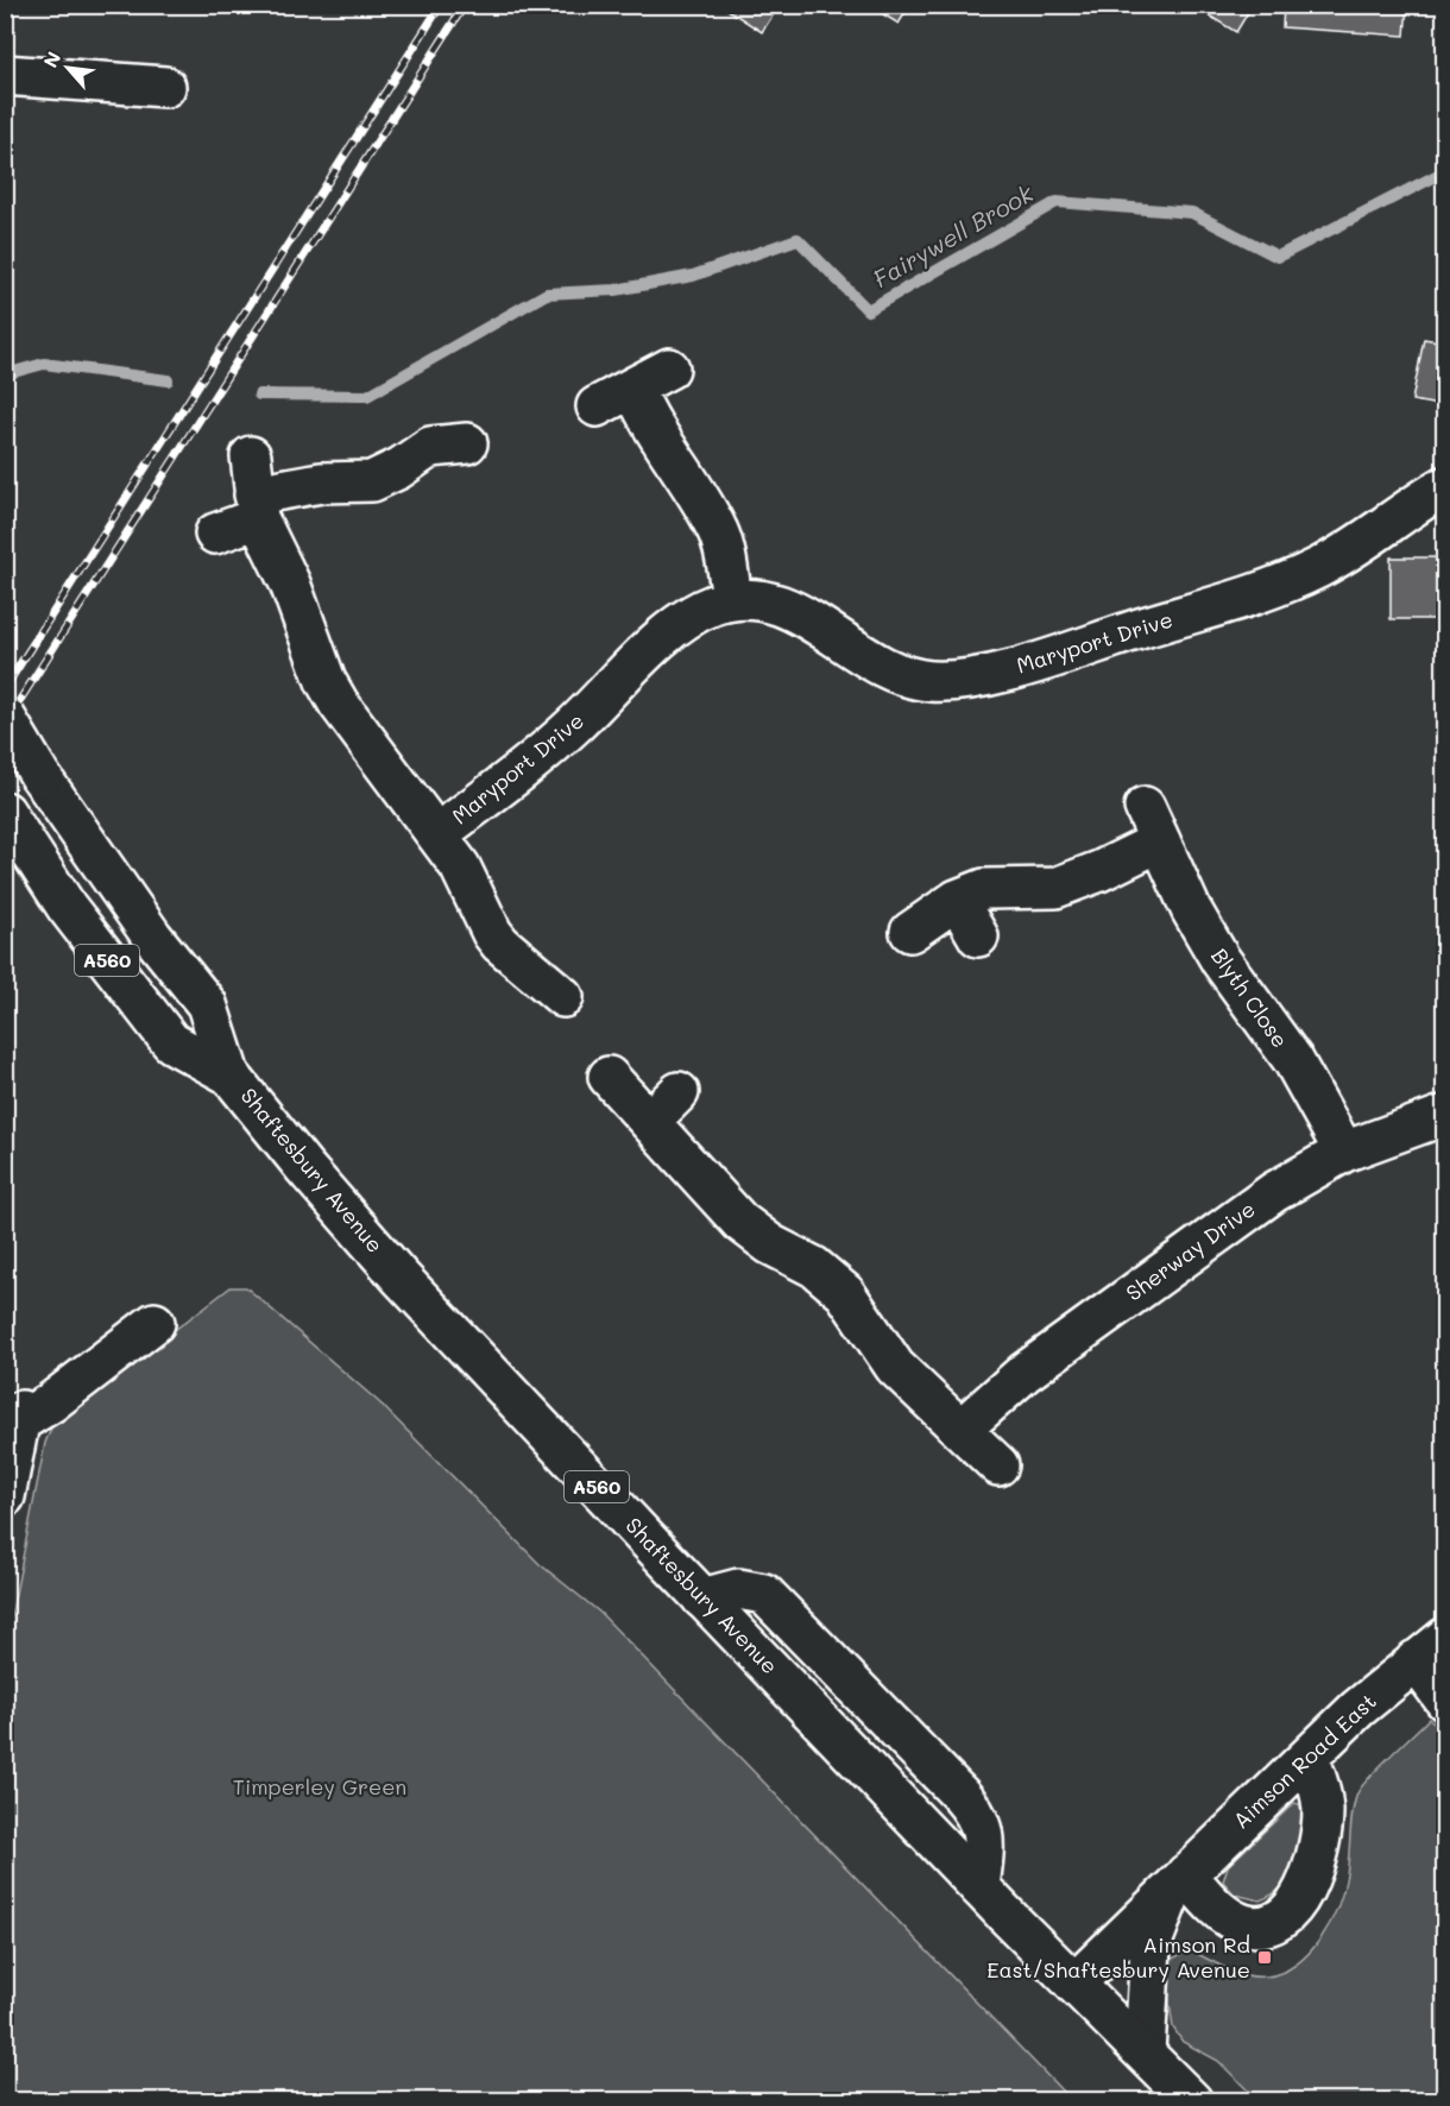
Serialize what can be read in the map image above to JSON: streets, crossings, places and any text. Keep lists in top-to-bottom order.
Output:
{
  "streets": {
    "main road": [
      "Maryport Drive",
      "A560",
      "Blyth Close",
      "Shaftesbury Avenue",
      "Sherway Drive",
      "Aimson Road East"
    ]
  },
  "crossings": [
    ["Blyth Close", "Sherway Drive"],
    ["Shaftesbury Avenue", "Aimson Road East"]
  ],
  "water": ["Fairywell Brook"],
  "parks": ["Timperley Green"],
  "places": {
    "transit": ["Aimson Rd East/Shaftesbury Avenue"]
  },
  "north": "top left"
}
